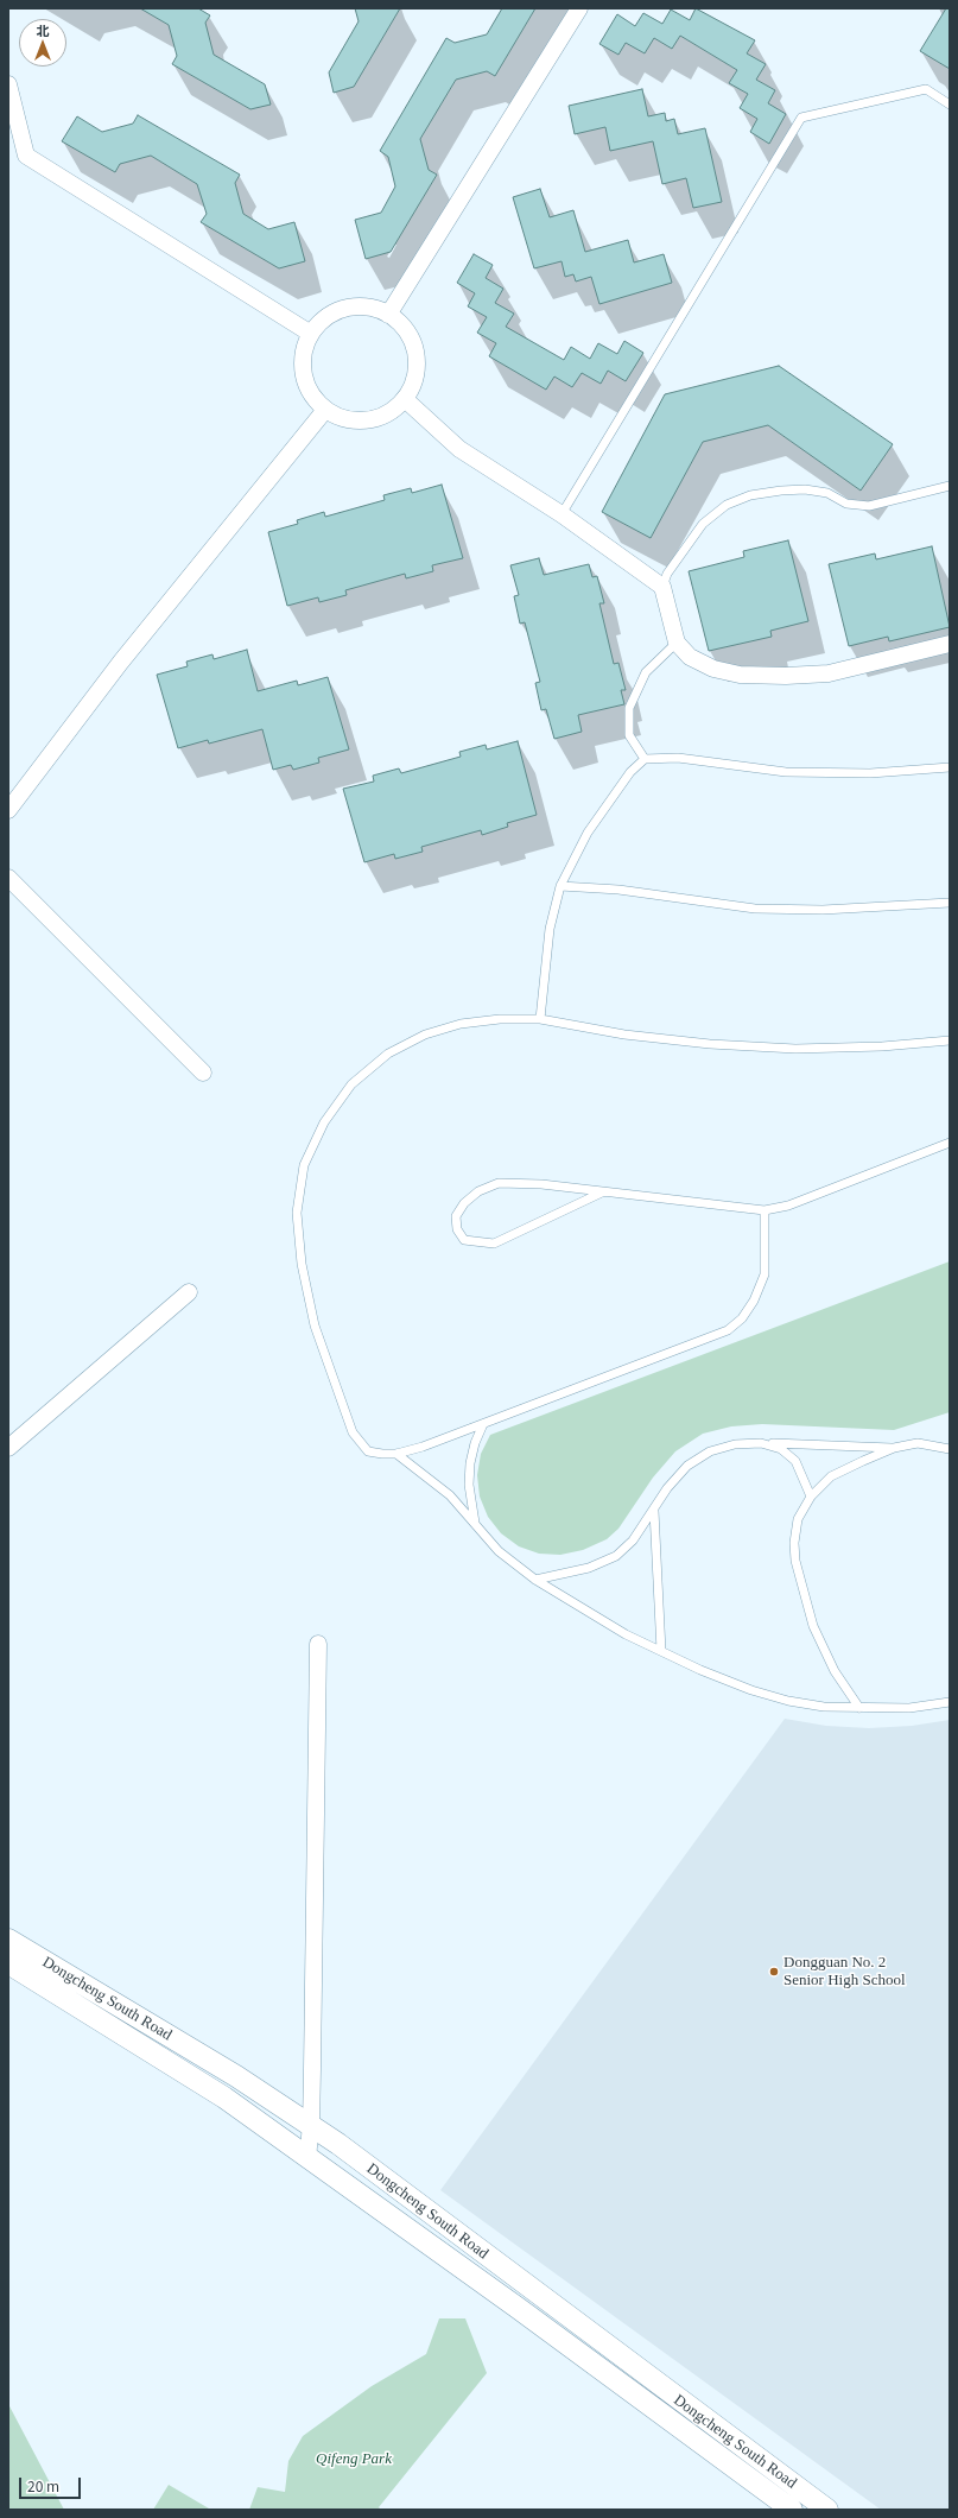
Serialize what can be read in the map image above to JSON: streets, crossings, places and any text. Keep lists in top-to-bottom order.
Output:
{
  "streets": {
    "street": ["Dongcheng South Road"]
  },
  "parks": ["Qifeng Park"],
  "places": ["Dongguan No. 2 Senior High School"],
  "scale_bar": "20 m",
  "north": "top"
}
